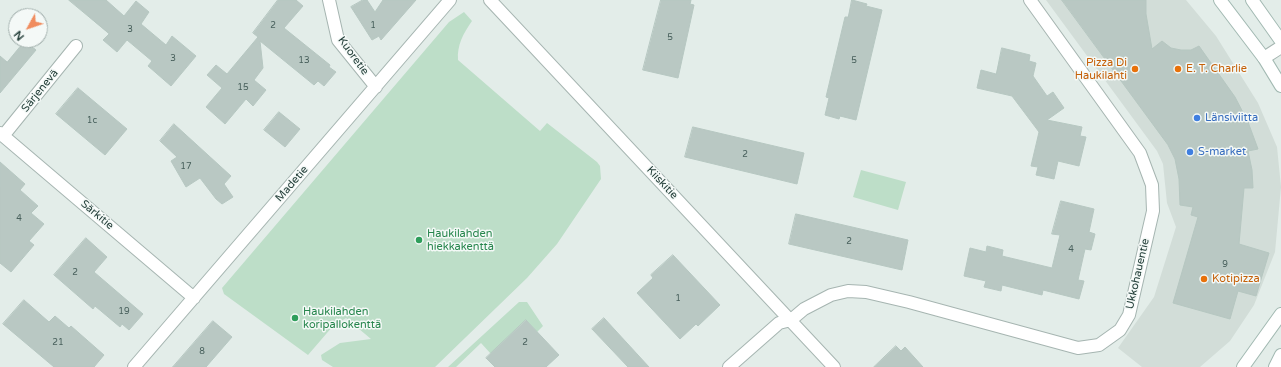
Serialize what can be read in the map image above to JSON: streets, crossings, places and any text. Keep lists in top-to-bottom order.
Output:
{
  "streets": {
    "street": [
      "Kuoretie",
      "Särjenevä",
      "Kiiskitie",
      "Madetie",
      "Särkitie",
      "Ukkohauentie"
    ]
  },
  "crossings": [
    ["Kuoretie", "Madetie"],
    ["Särjenevä", "Särkitie"],
    ["Kiiskitie", "Ukkohauentie"],
    ["Madetie", "Särkitie"]
  ],
  "places": [
    "Pizza Di Haukilahti",
    "E. T. Charlie",
    "Länsiviitta",
    "S-market",
    "Haukilahden hiekkakenttä",
    "Kotipizza",
    "Haukilahden koripallokenttä"
  ],
  "house_numbers": [
    "2",
    "1",
    "3",
    "5",
    "3",
    "13",
    "5",
    "15",
    "1c",
    "2",
    "17",
    "4",
    "2",
    "4",
    "9",
    "2",
    "1",
    "19",
    "21",
    "2",
    "8"
  ],
  "north": "bottom left"
}
